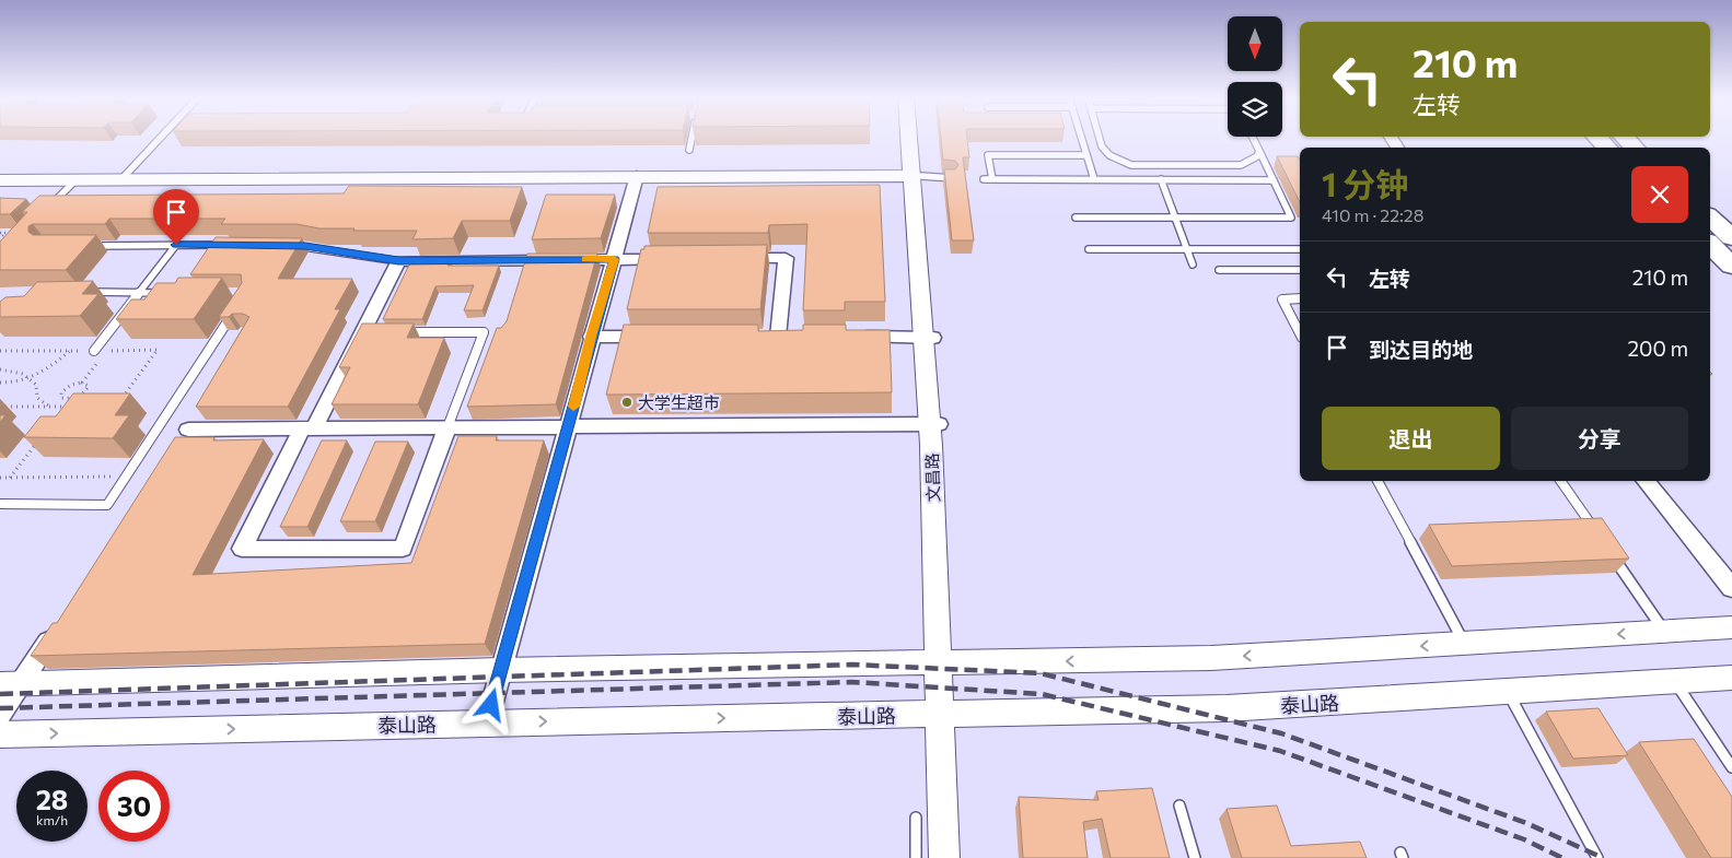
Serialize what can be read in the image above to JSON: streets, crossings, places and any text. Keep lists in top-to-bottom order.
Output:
{
  "streets": {
    "street": ["文昌路", "泰山路"]
  },
  "crossings": [
    ["文昌路", "泰山路"]
  ],
  "places": ["大学生超市"],
  "north": "bottom",
  "page": {
    "turn": ["210 m", "左转"],
    "heading": ["1 分钟", "410 m · 22:28"],
    "list": [
      {
        "name": "左转",
        "value": "210 m"
      },
      {
        "name": "到达目的地",
        "value": "200 m"
      }
    ],
    "buttons": ["退出", "分享"],
    "speed": "28 km/h",
    "limit": "30"
  }
}
